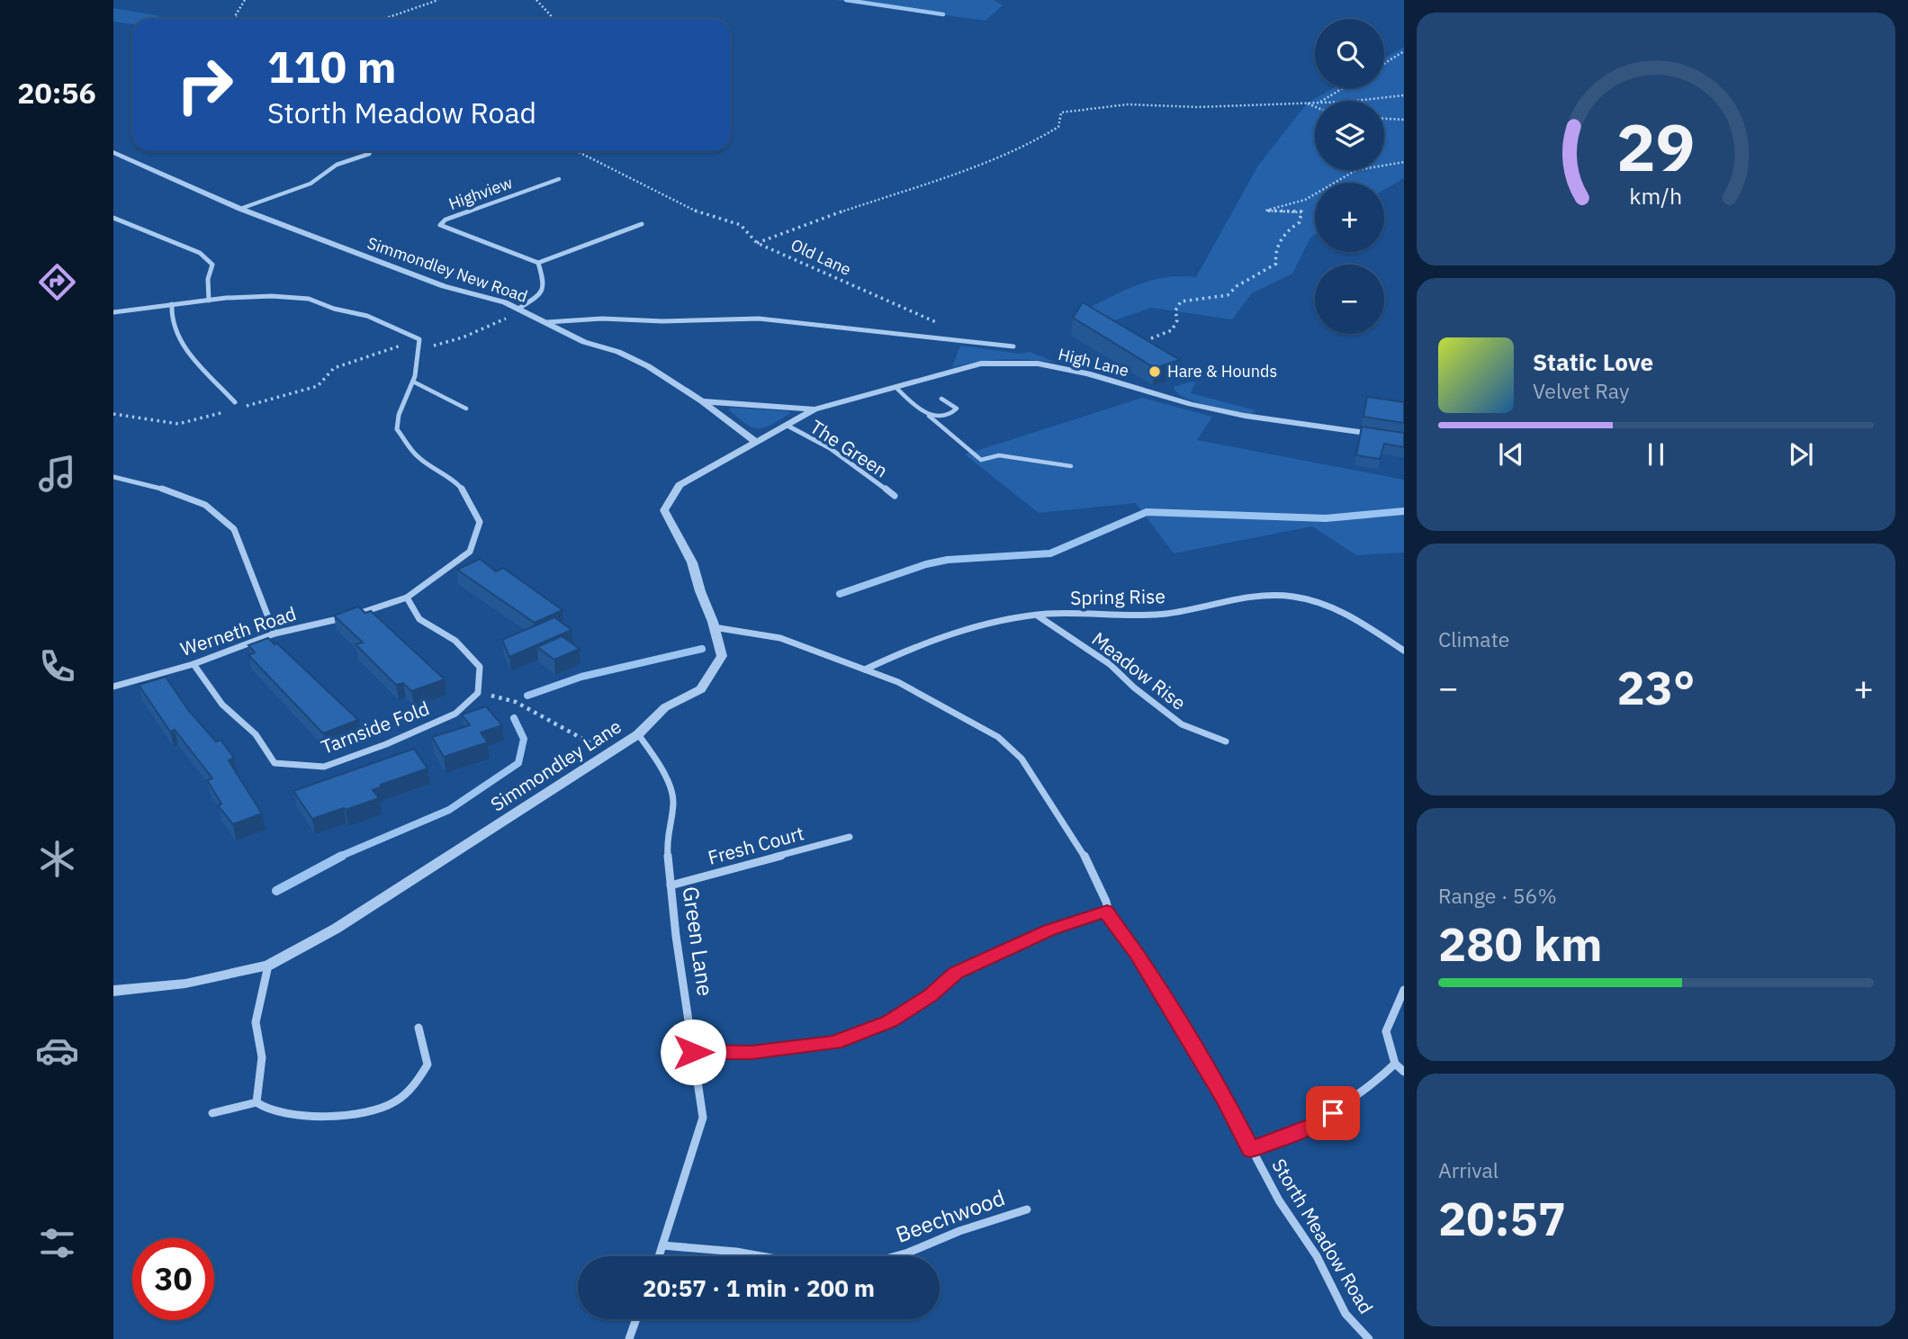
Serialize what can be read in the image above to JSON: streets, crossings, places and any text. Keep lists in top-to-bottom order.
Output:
{
  "streets": {
    "street": [
      "Highview",
      "Simmondley New Road",
      "High Lane",
      "The Green",
      "Spring Rise",
      "Werneth Road",
      "Meadow Rise",
      "Tarnside Fold",
      "Simmondley Lane",
      "Fresh Court",
      "Green Lane",
      "Beechwood",
      "Storth Meadow Road"
    ],
    "path": ["Old Lane"]
  },
  "crossings": [
    ["Simmondley New Road", "Simmondley Lane"],
    ["High Lane", "Simmondley Lane"],
    ["The Green", "Simmondley Lane"],
    ["Spring Rise", "Meadow Rise"],
    ["Spring Rise", "Storth Meadow Road"],
    ["Werneth Road", "Tarnside Fold"],
    ["Simmondley Lane", "Green Lane"],
    ["Simmondley Lane", "Storth Meadow Road"],
    ["Fresh Court", "Green Lane"],
    ["Green Lane", "Beechwood"]
  ],
  "places": ["Hare & Hounds"],
  "page": {
    "tabs": "20:56",
    "map_buttons": ["+", "−"],
    "turn": ["110 m", "Storth Meadow Road"],
    "song": ["Static Love", "Velvet Ray"],
    "tile": [
      "Climate",
      ["Range · 56%", "280 km"],
      ["Arrival", "20:57"]
    ],
    "heat": ["−", "23°", "+"],
    "limit": "30",
    "trip": "20:57 · 1 min · 200 m",
    "gauge": ["29", "km/h"]
  }
}
